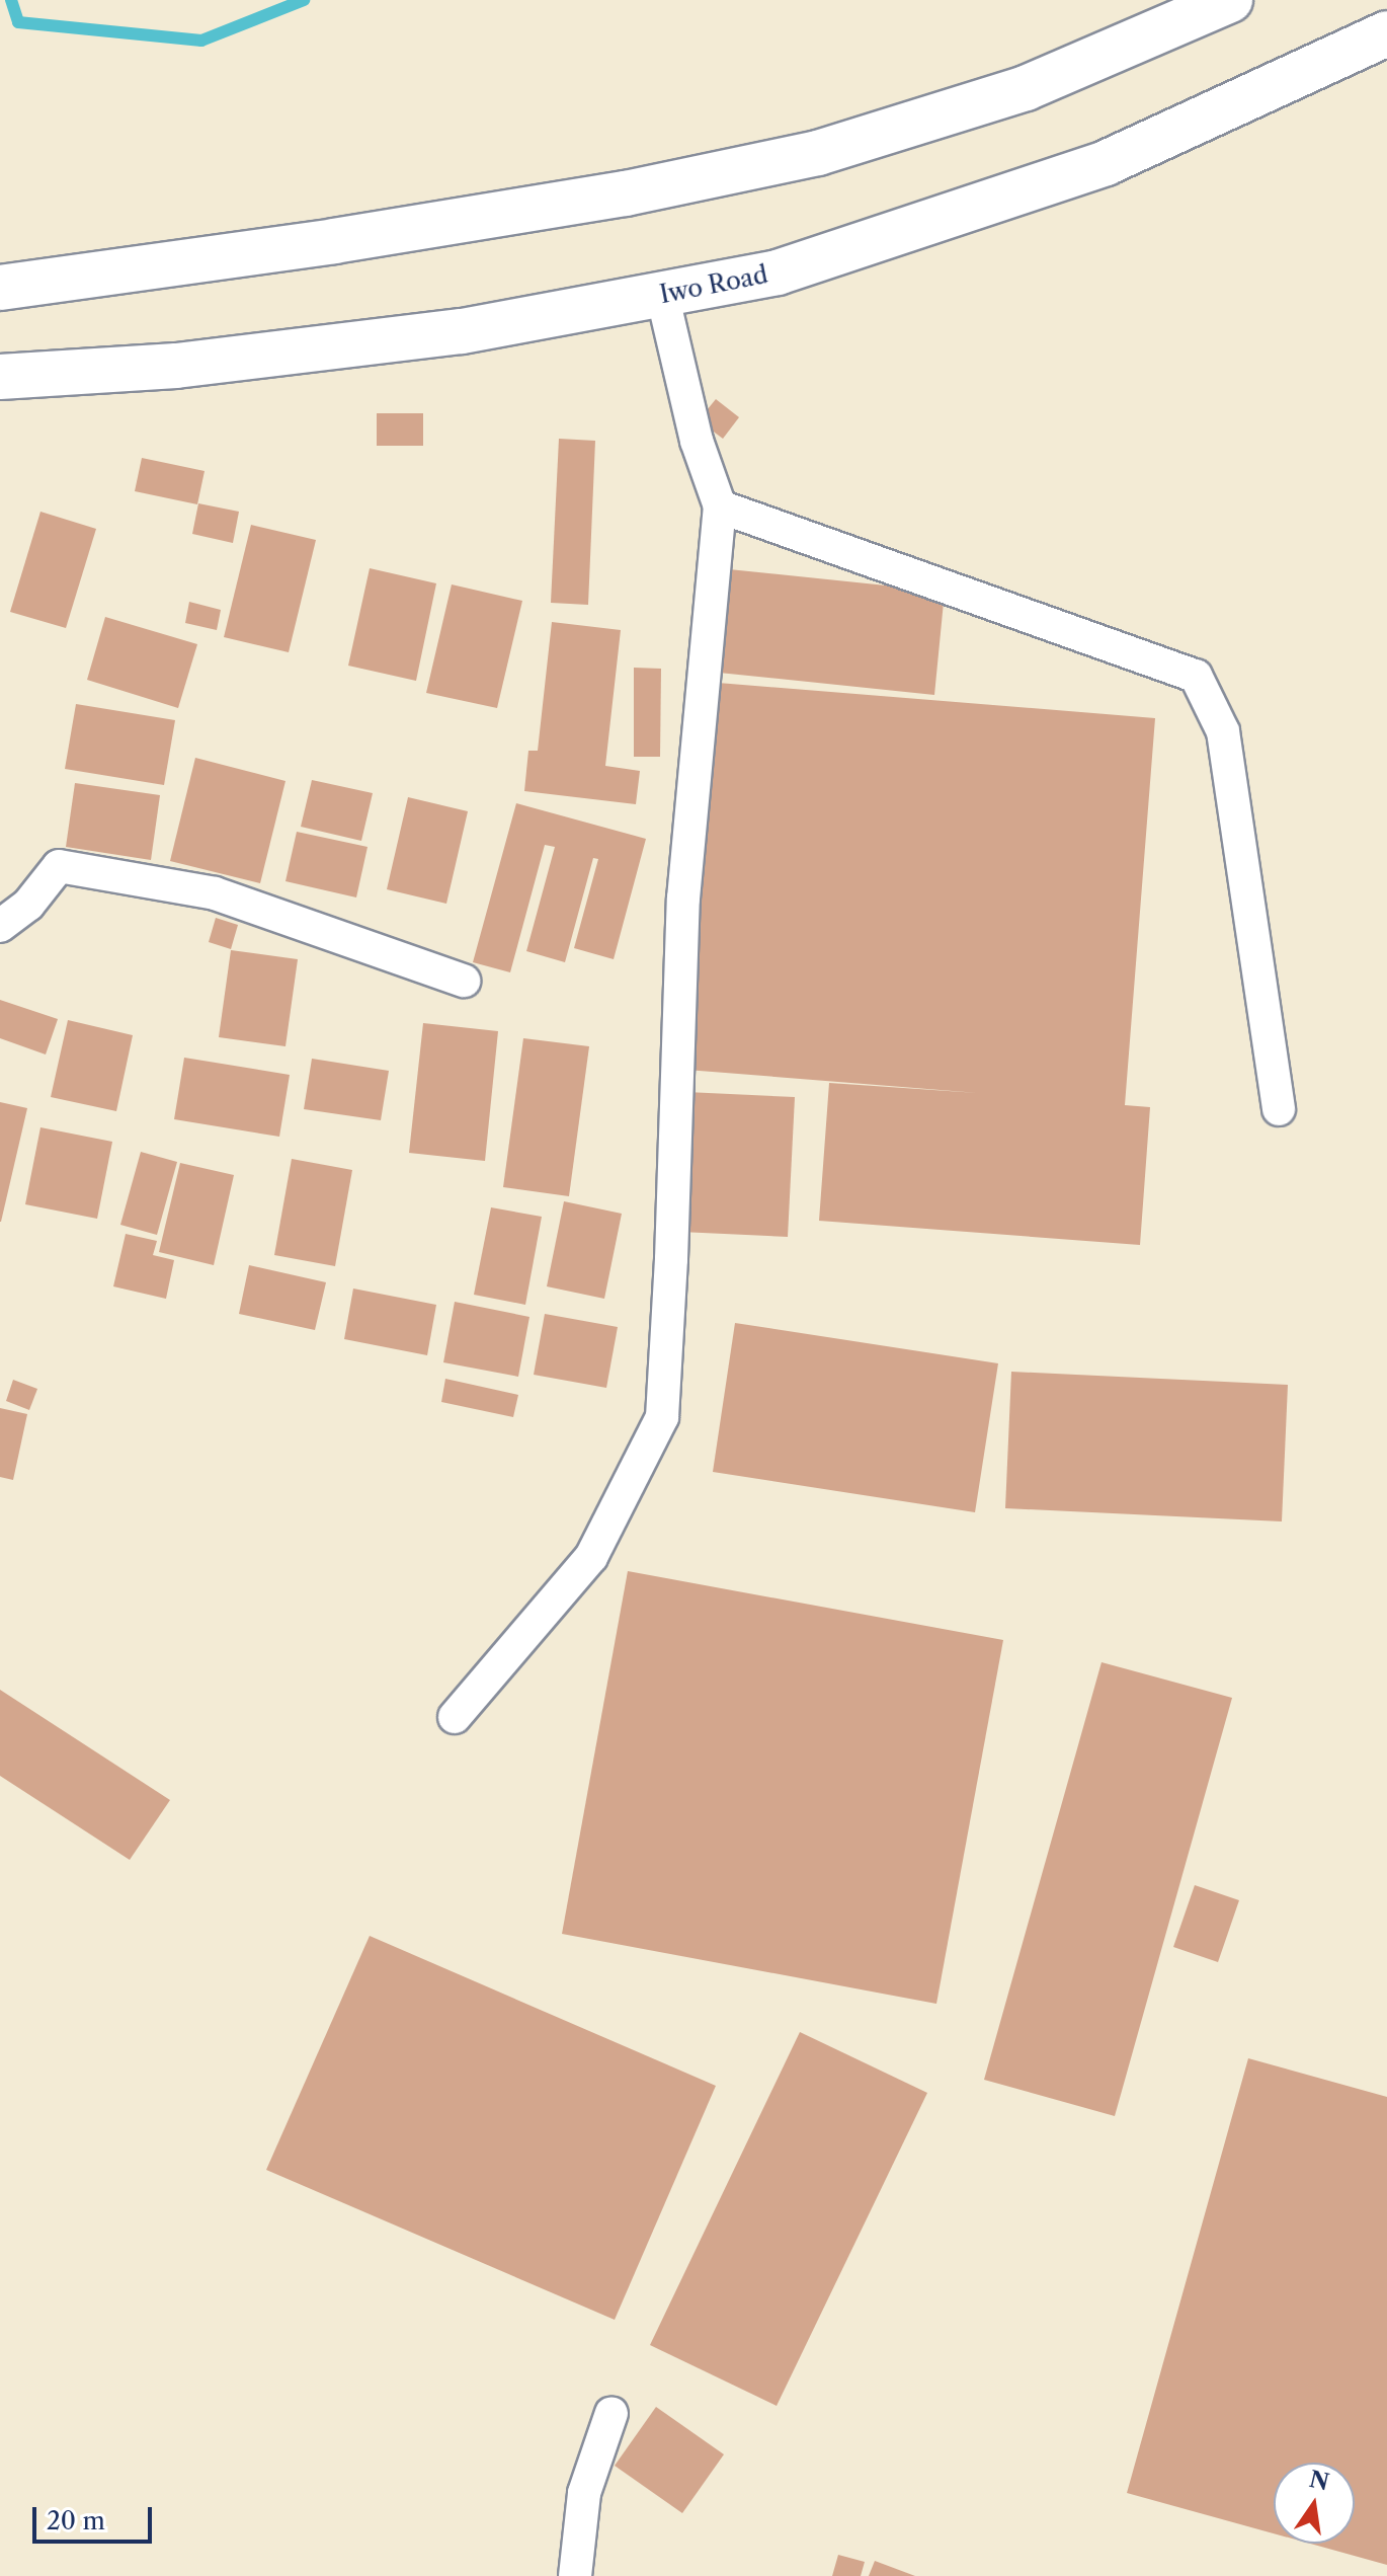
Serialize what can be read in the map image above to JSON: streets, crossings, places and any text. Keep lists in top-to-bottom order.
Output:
{
  "streets": {
    "main road": ["Iwo Road"]
  },
  "scale_bar": "20 m",
  "north": "top"
}
